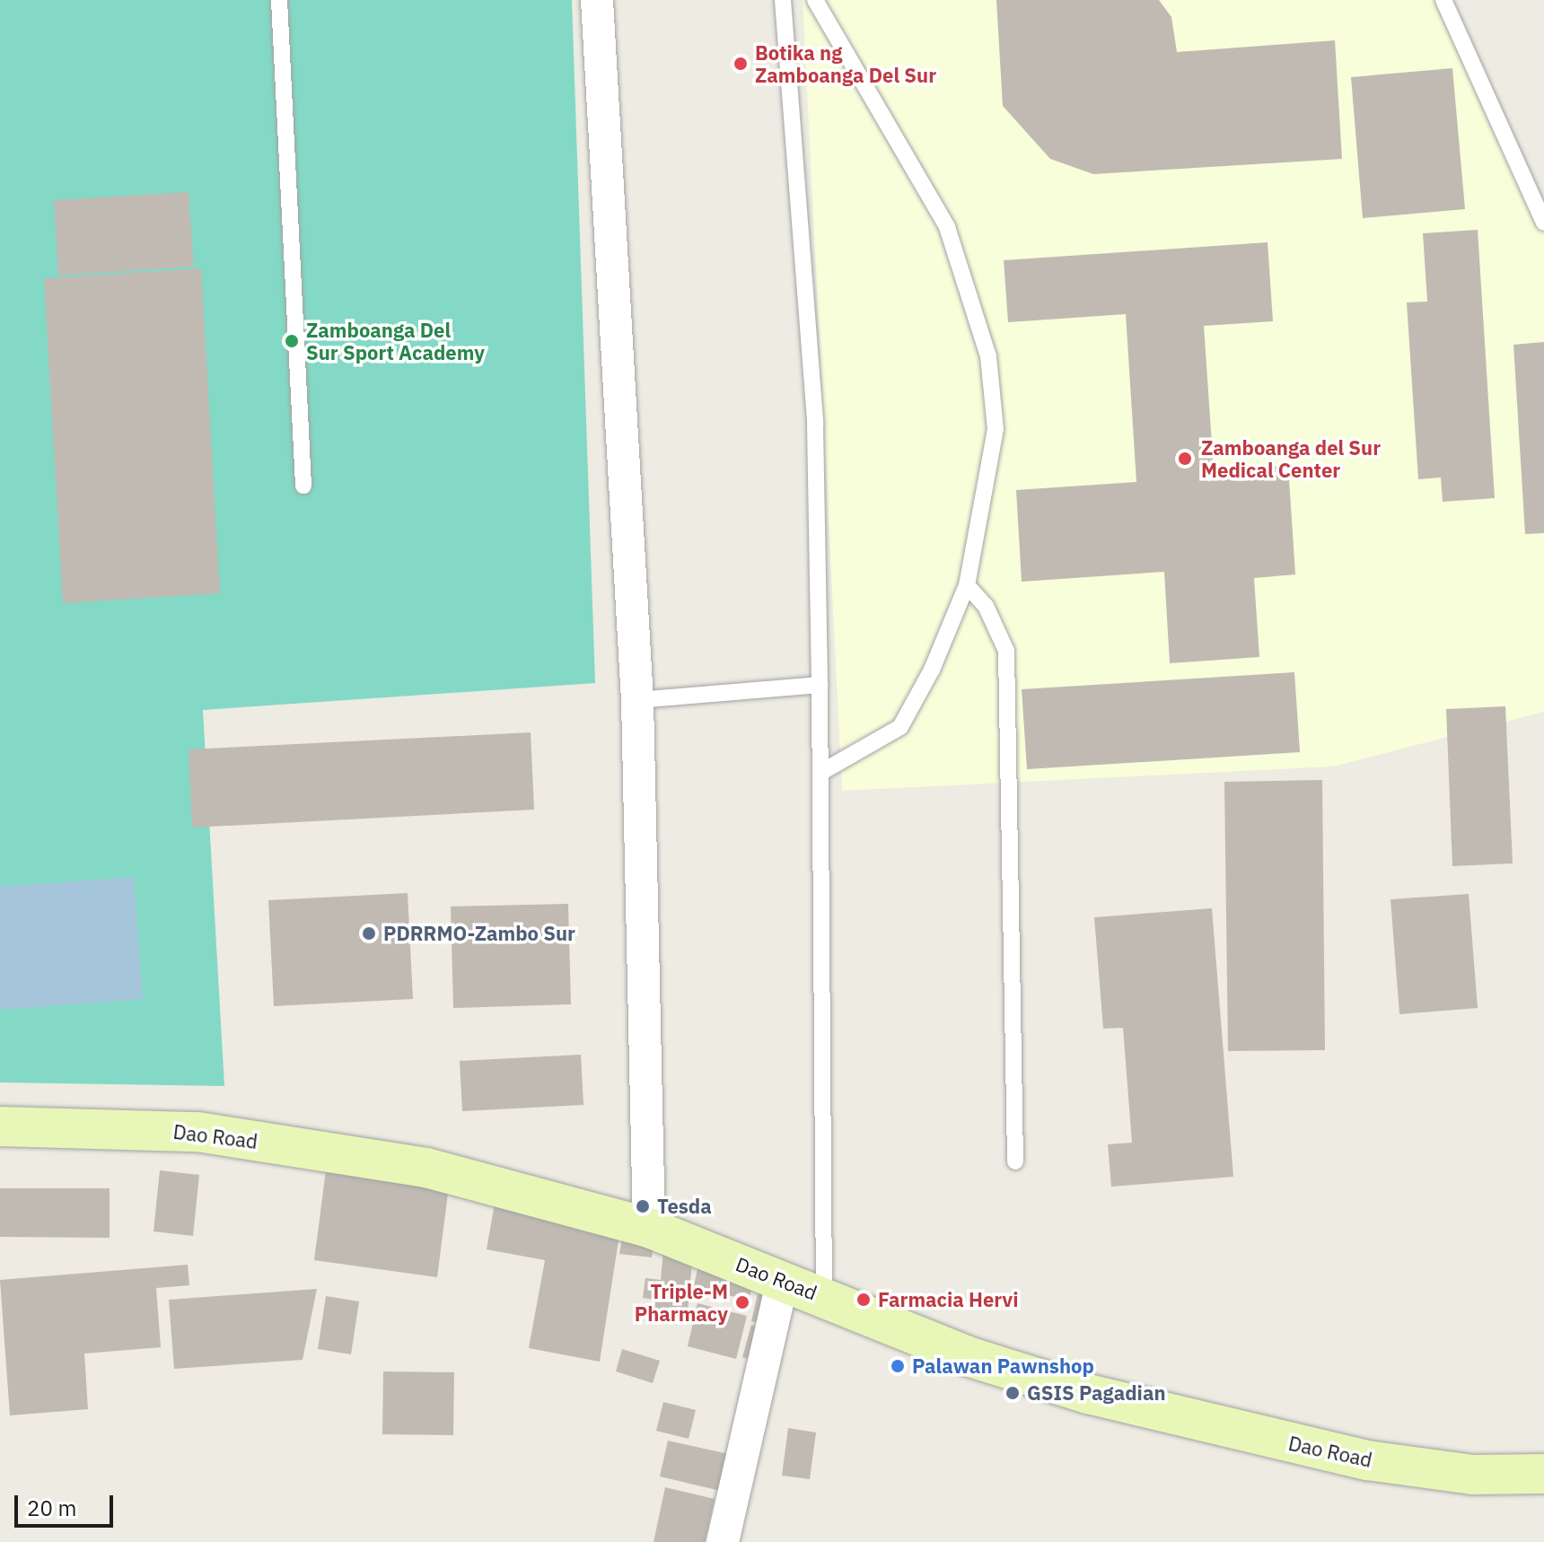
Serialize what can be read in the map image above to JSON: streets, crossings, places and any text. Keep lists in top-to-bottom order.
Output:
{
  "streets": {
    "street": ["Dao Road"]
  },
  "places": [
    "Botika ng Zamboanga Del Sur",
    "Zamboanga Del Sur Sport Academy",
    "Zamboanga del Sur Medical Center",
    "PDRRMO-Zambo Sur",
    "Tesda",
    "Farmacia Hervi",
    "Triple-M Pharmacy",
    "Palawan Pawnshop",
    "GSIS Pagadian"
  ],
  "scale_bar": "20 m"
}
